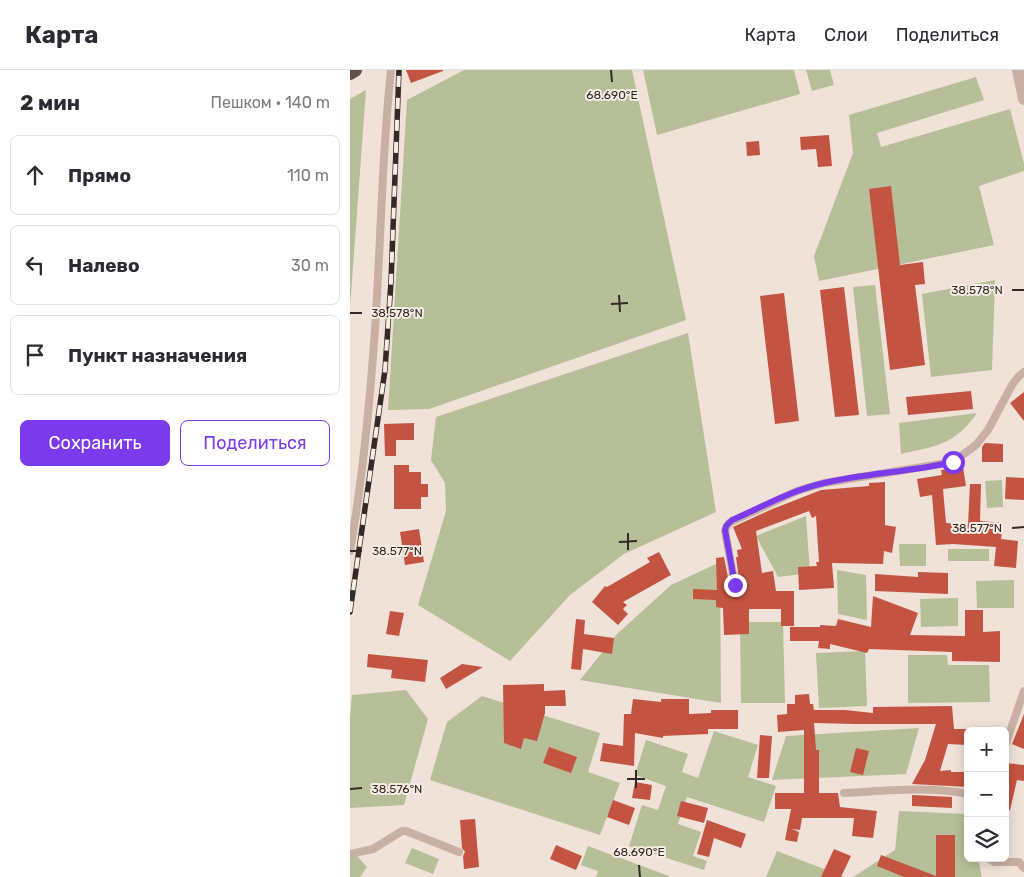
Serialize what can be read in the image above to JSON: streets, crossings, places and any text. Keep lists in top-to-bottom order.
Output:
{
  "page": {
    "header": "Карта",
    "nav": ["Карта", "Слои", "Поделиться"],
    "heading": ["2 мин", "Пешком · 140 m"],
    "list": [
      ["Прямо", "110 m"],
      ["Налево", "30 m"],
      "Пункт назначения"
    ],
    "buttons": ["Сохранить", "Поделиться"],
    "map_buttons": ["+", "−"]
  },
  "coordinates": [
    "68.690°E",
    "38.578°N",
    "38.577°N",
    "38.576°N"
  ]
}
